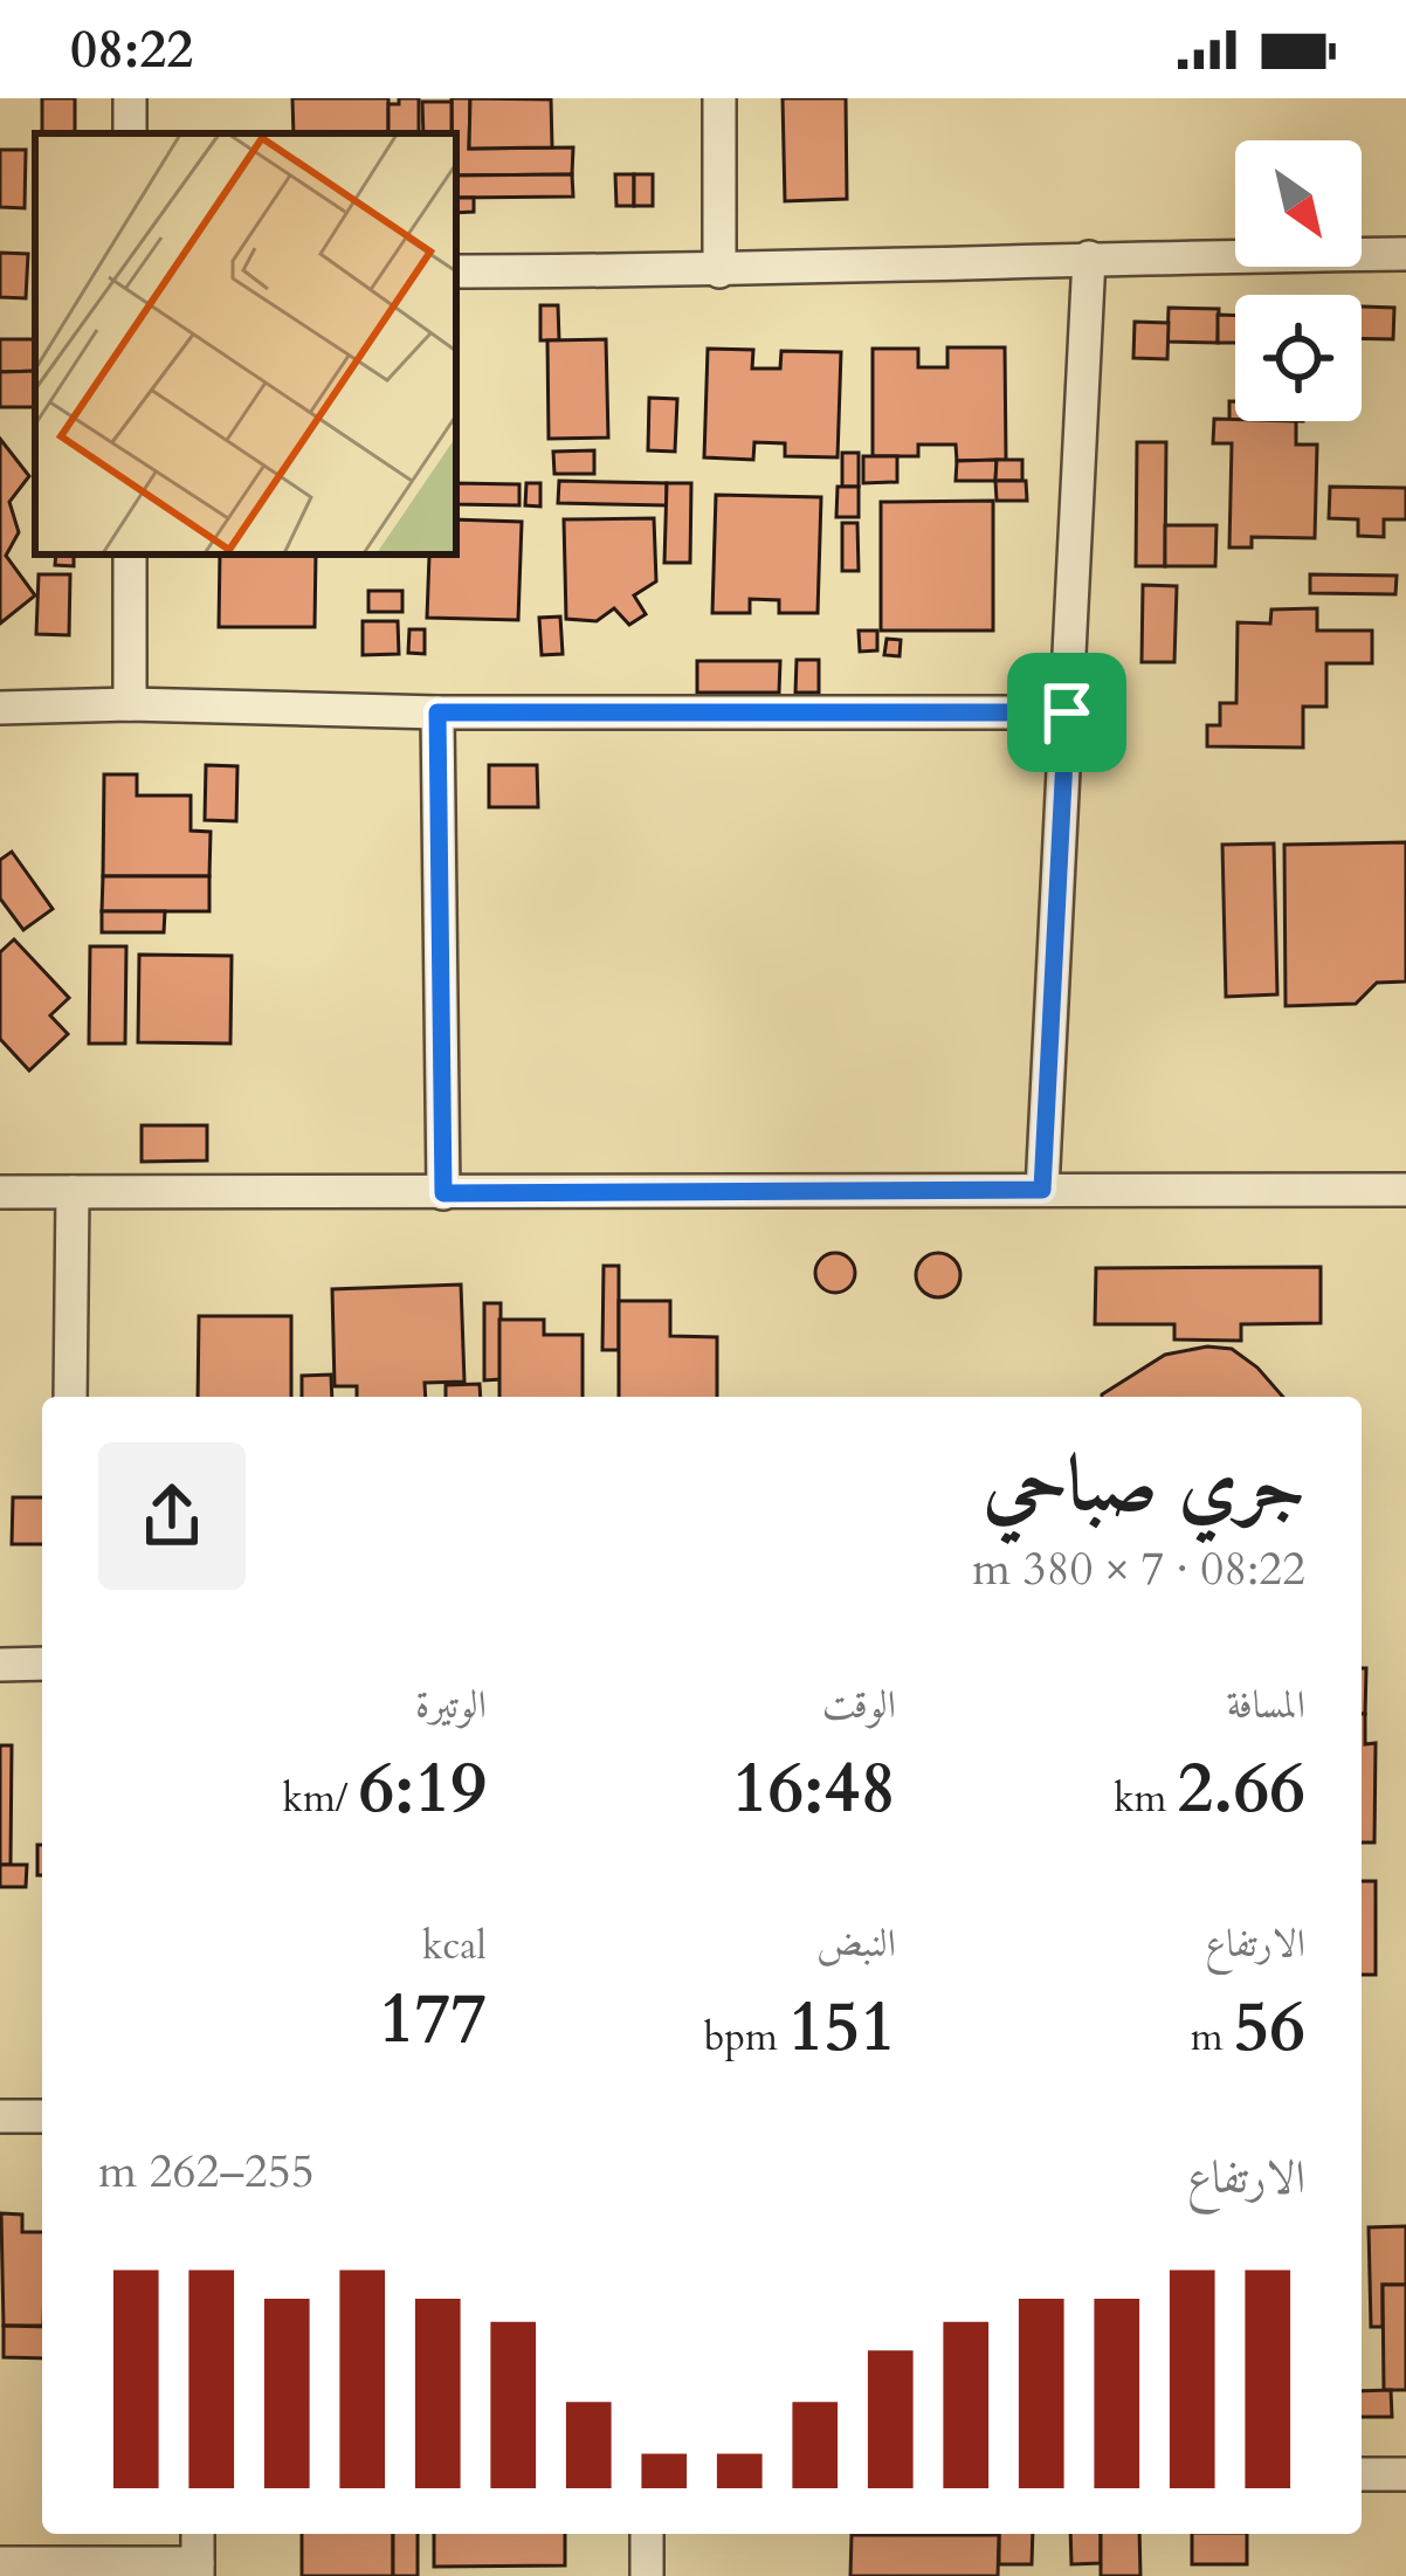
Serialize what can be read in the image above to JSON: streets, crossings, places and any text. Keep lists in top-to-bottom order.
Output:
{
  "north": "bottom right",
  "page": {
    "status": "08:22",
    "heading": ["جري صباحي", "08:22 · 7 × 380 m"],
    "stats": [
      ["المسافة", "2.66 km"],
      ["الوقت", "16:48"],
      ["الوتيرة", "6:19 /km"],
      ["الارتفاع", "56 m"],
      ["النبض", "151 bpm"],
      ["kcal", "177"]
    ],
    "chart": ["الارتفاع", "255–262 m"]
  }
}
